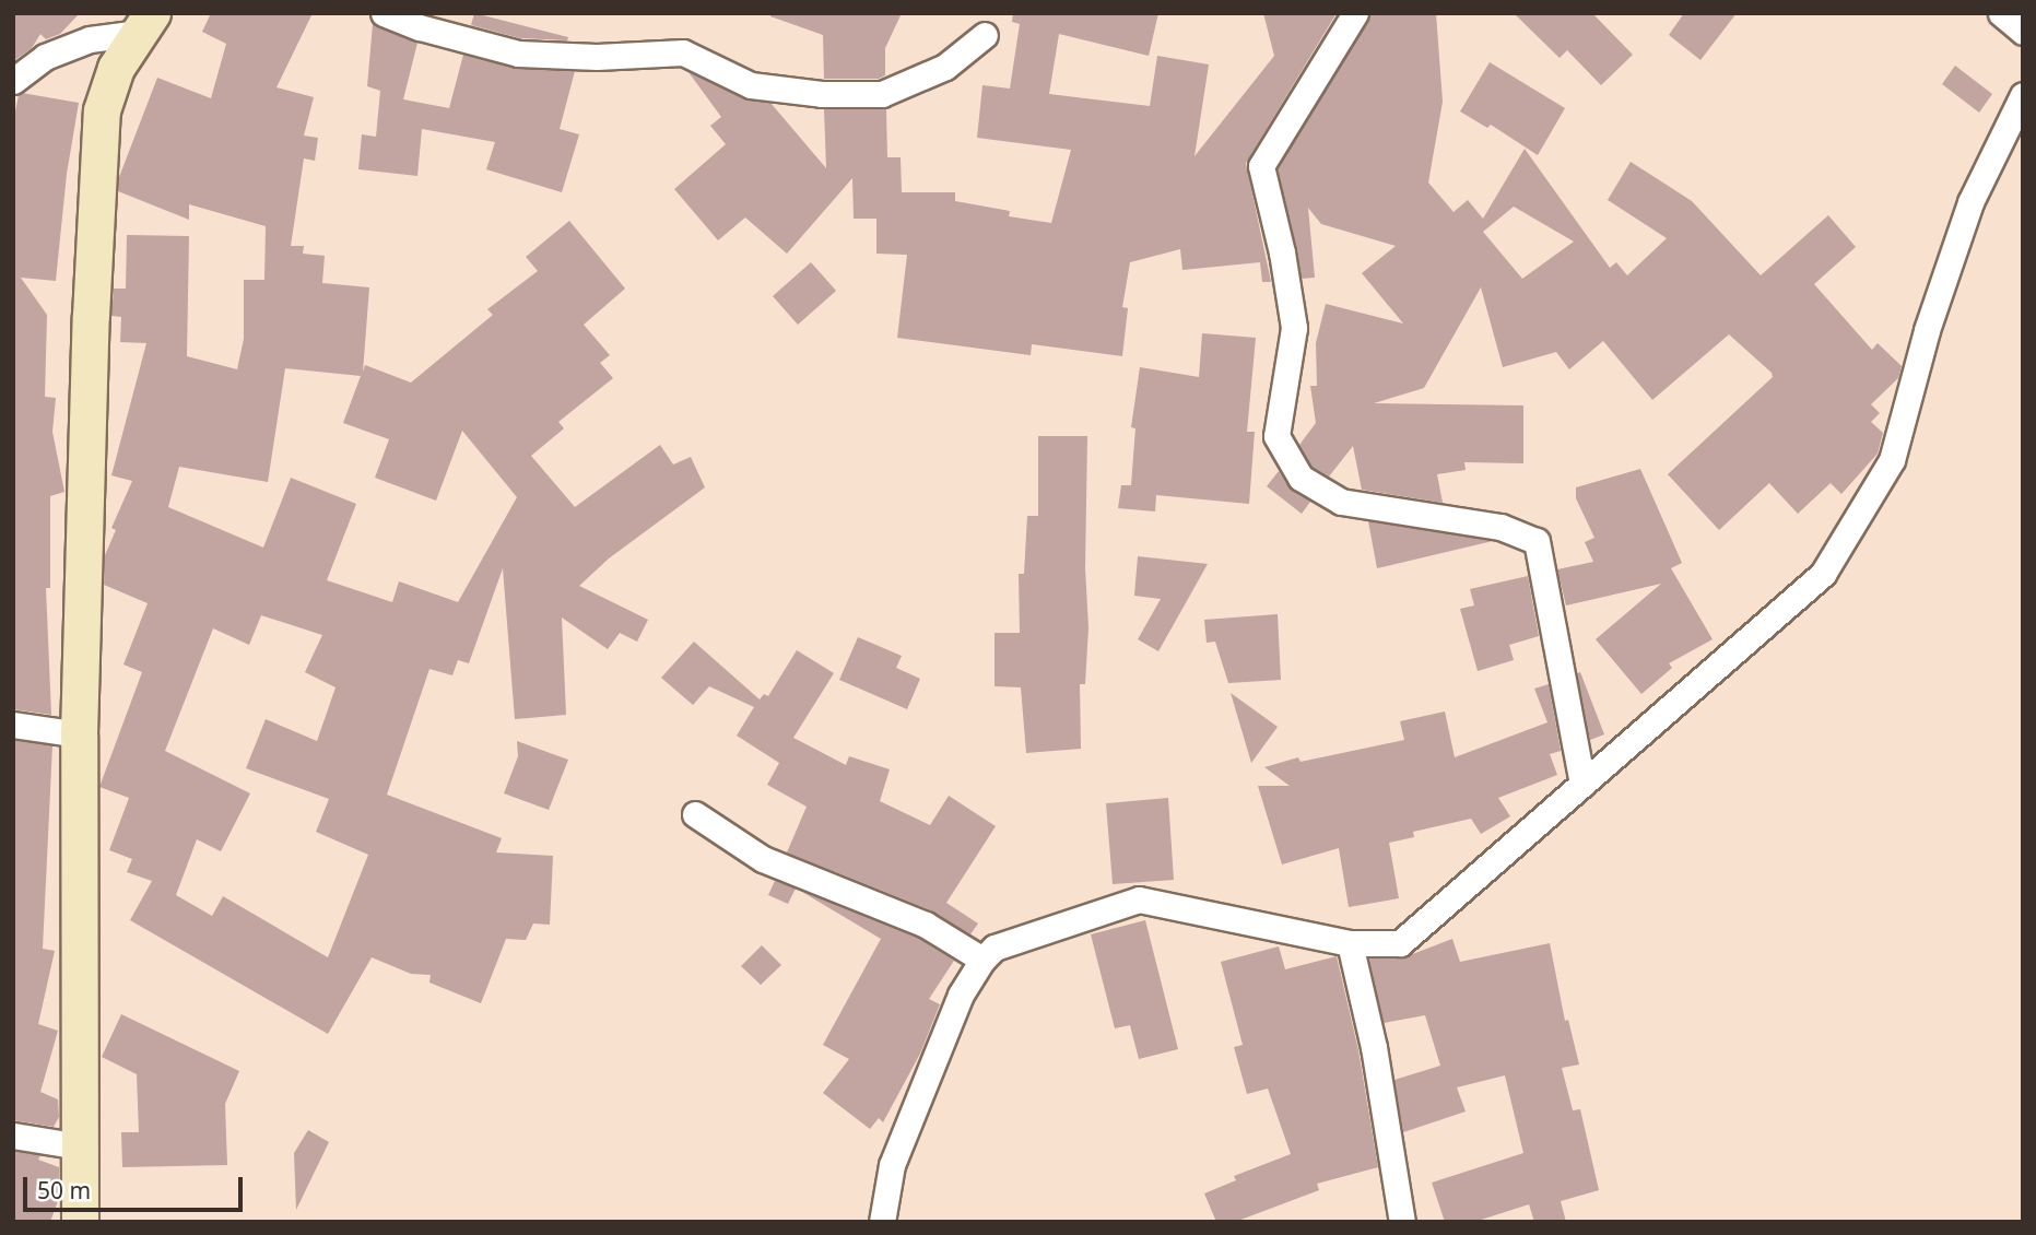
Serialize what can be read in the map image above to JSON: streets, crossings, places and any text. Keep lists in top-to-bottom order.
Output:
{
  "scale_bar": "50 m"
}
